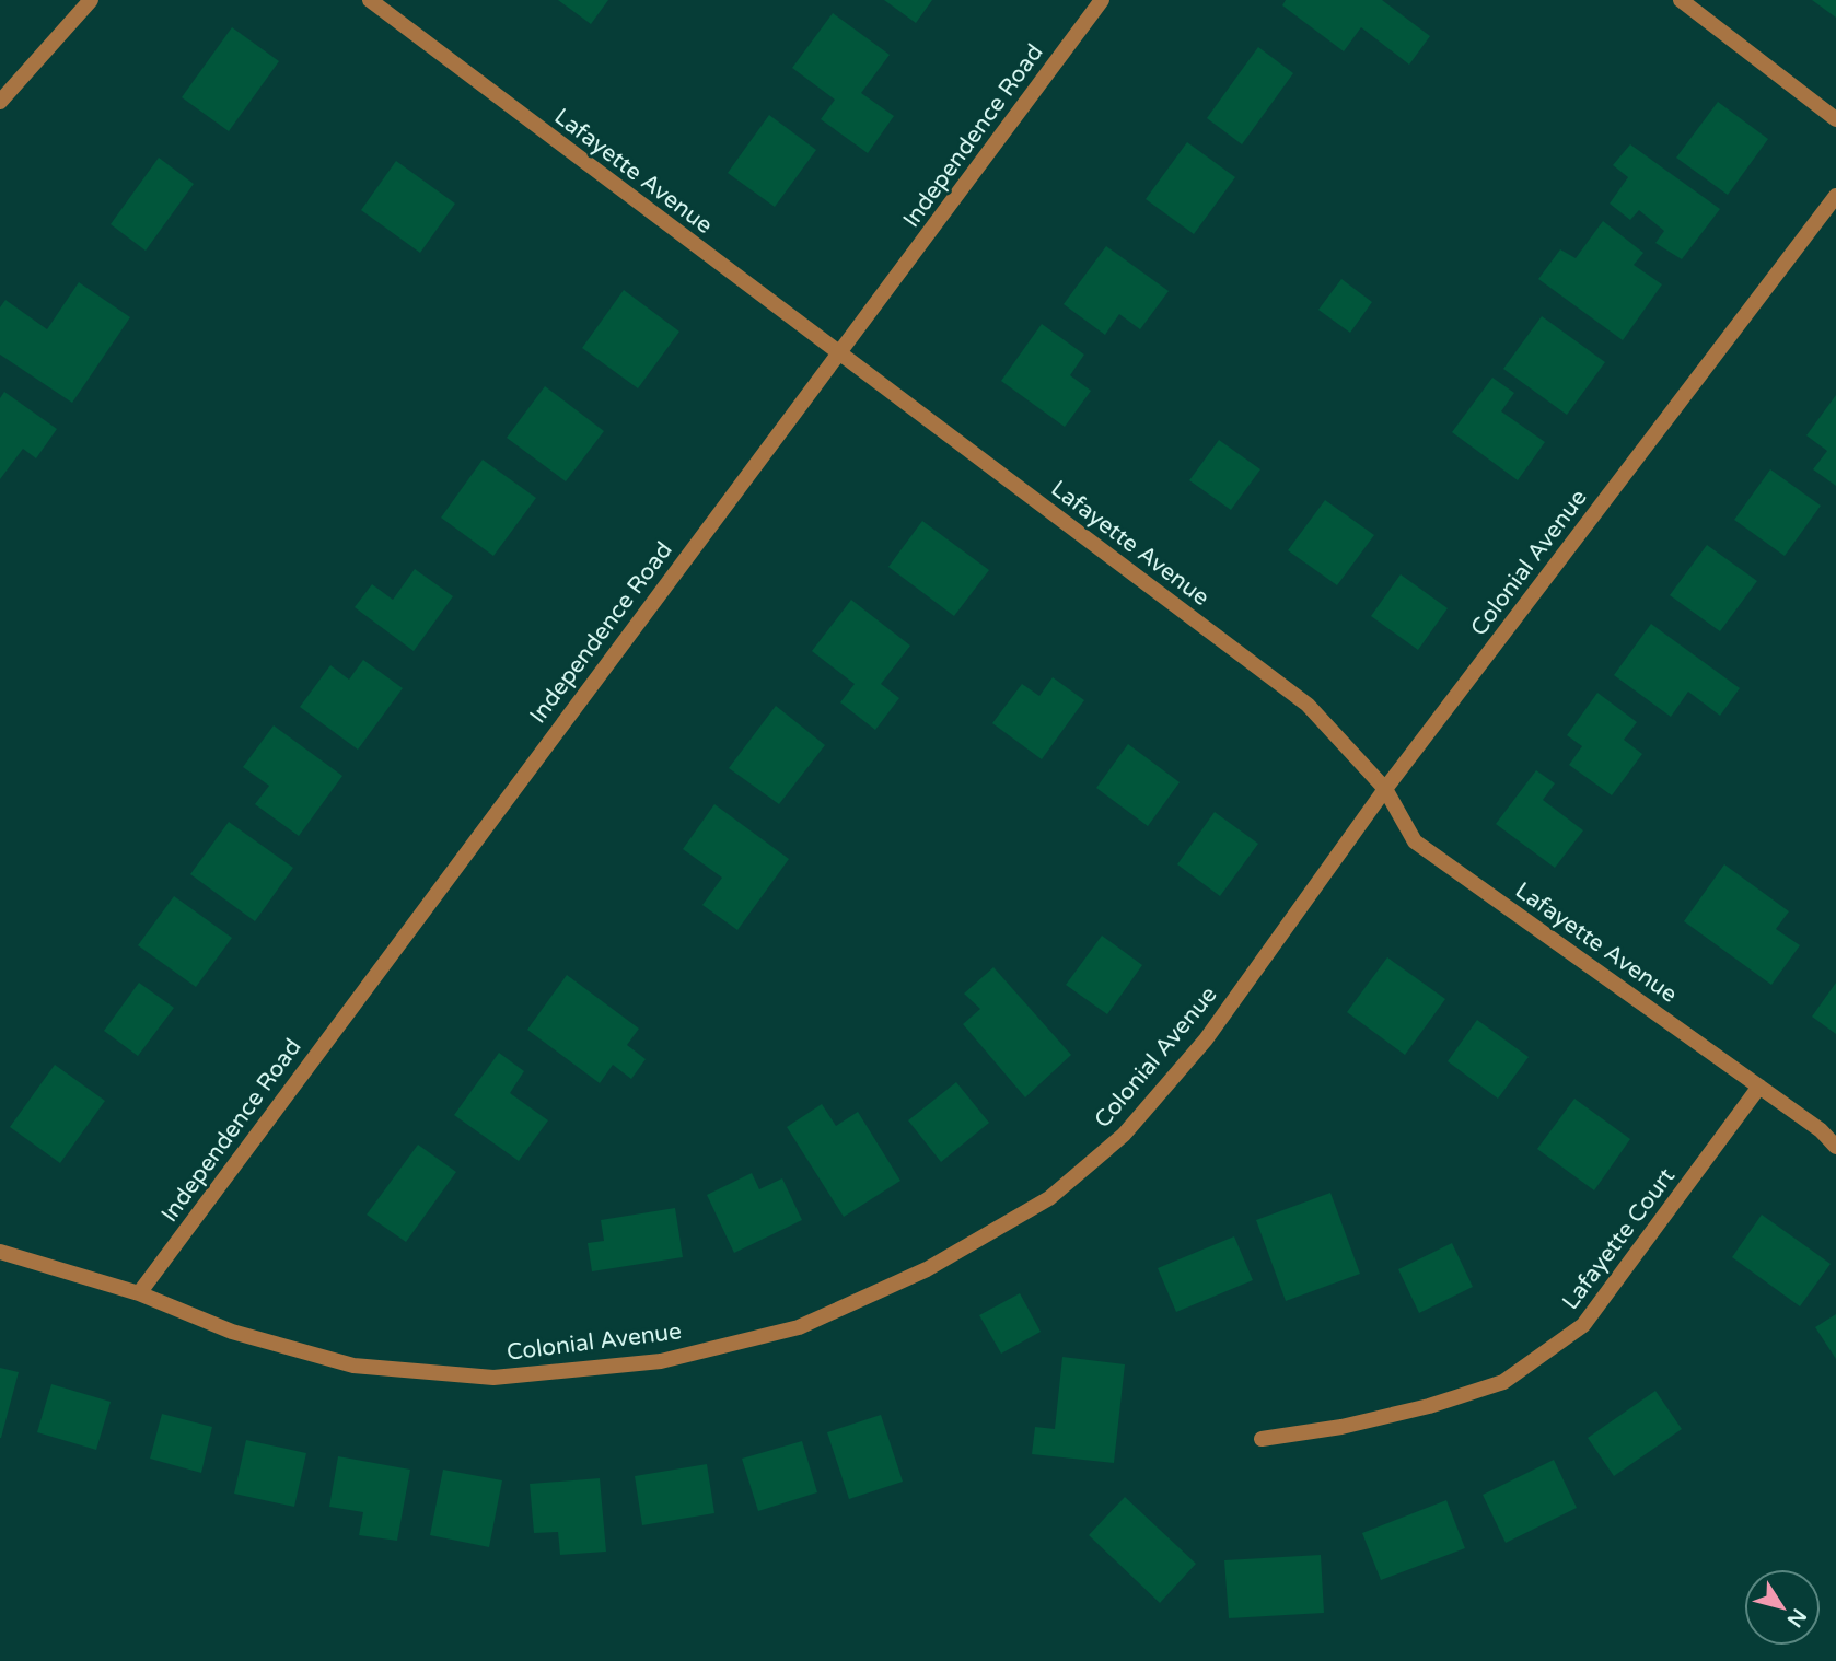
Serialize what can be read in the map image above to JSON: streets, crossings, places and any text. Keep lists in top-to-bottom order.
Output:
{
  "streets": {
    "street": [
      "Independence Road",
      "Lafayette Avenue",
      "Colonial Avenue",
      "Lafayette Court"
    ]
  },
  "crossings": [
    ["Independence Road", "Lafayette Avenue"],
    ["Independence Road", "Colonial Avenue"],
    ["Lafayette Avenue", "Colonial Avenue"],
    ["Lafayette Avenue", "Lafayette Court"]
  ],
  "north": "bottom right"
}
